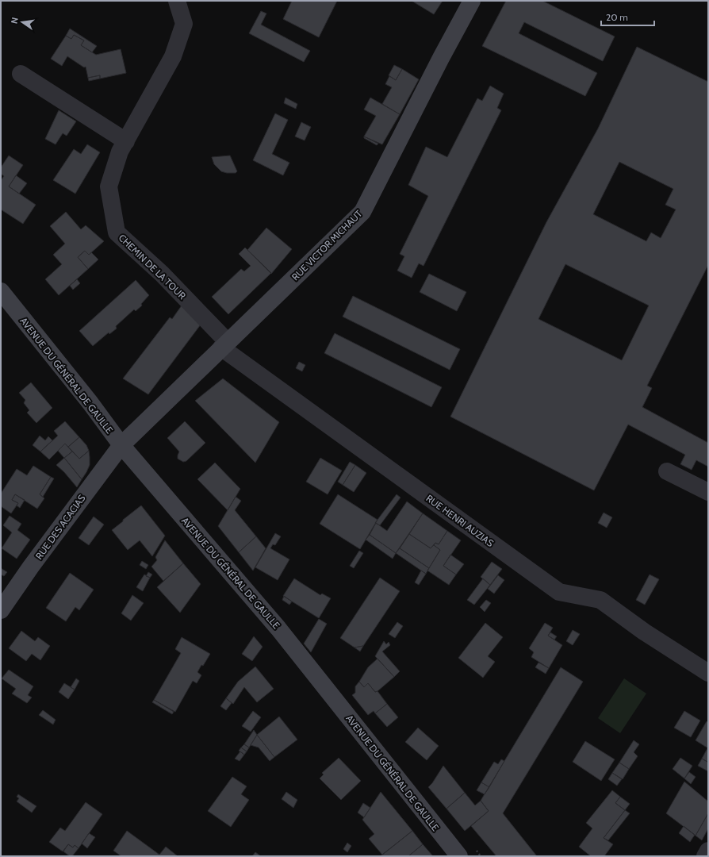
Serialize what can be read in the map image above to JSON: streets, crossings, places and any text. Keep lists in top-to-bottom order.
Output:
{
  "streets": {
    "street": [
      "RUE VICTOR MICHAUT",
      "CHEMIN DE LA TOUR",
      "AVENUE DU GÉNÉRAL DE GAULLE",
      "RUE HENRI AUZIAS",
      "RUE DES ACACIAS"
    ]
  },
  "crossings": [
    ["RUE VICTOR MICHAUT", "CHEMIN DE LA TOUR"],
    ["RUE VICTOR MICHAUT", "AVENUE DU GÉNÉRAL DE GAULLE"],
    ["RUE VICTOR MICHAUT", "RUE HENRI AUZIAS"],
    ["RUE VICTOR MICHAUT", "RUE DES ACACIAS"],
    ["CHEMIN DE LA TOUR", "RUE HENRI AUZIAS"],
    ["AVENUE DU GÉNÉRAL DE GAULLE", "RUE DES ACACIAS"]
  ],
  "scale_bar": "20 m",
  "north": "left"
}
